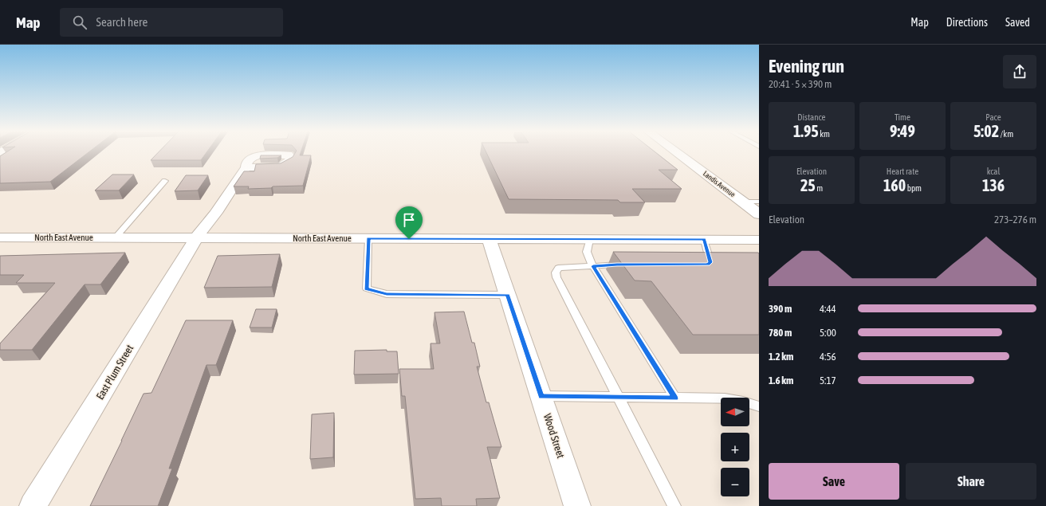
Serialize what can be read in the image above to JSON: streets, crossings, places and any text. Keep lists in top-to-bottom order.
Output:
{
  "streets": {
    "main road": ["Landis Avenue"],
    "street": ["North East Avenue", "East Plum Street", "Wood Street"]
  },
  "crossings": [
    ["North East Avenue", "East Plum Street"],
    ["North East Avenue", "Wood Street"]
  ],
  "north": "left",
  "page": {
    "header": "Map",
    "search": "Search here",
    "nav": ["Map", "Directions", "Saved"],
    "heading": ["Evening run", "20:41 · 5 × 390 m"],
    "stats": [
      ["Distance", "1.95 km"],
      ["Time", "9:49"],
      ["Pace", "5:02 /km"],
      ["Elevation", "25 m"],
      ["Heart rate", "160 bpm"],
      ["kcal", "136"]
    ],
    "chart": ["Elevation", "273–276 m"],
    "list": [
      {
        "name": "390 m",
        "note": "4:44"
      },
      {
        "name": "780 m",
        "note": "5:00"
      },
      {
        "name": "1.2 km",
        "note": "4:56"
      },
      {
        "name": "1.6 km",
        "note": "5:17"
      }
    ],
    "map_buttons": ["+", "−"],
    "buttons": ["Save", "Share"]
  }
}
